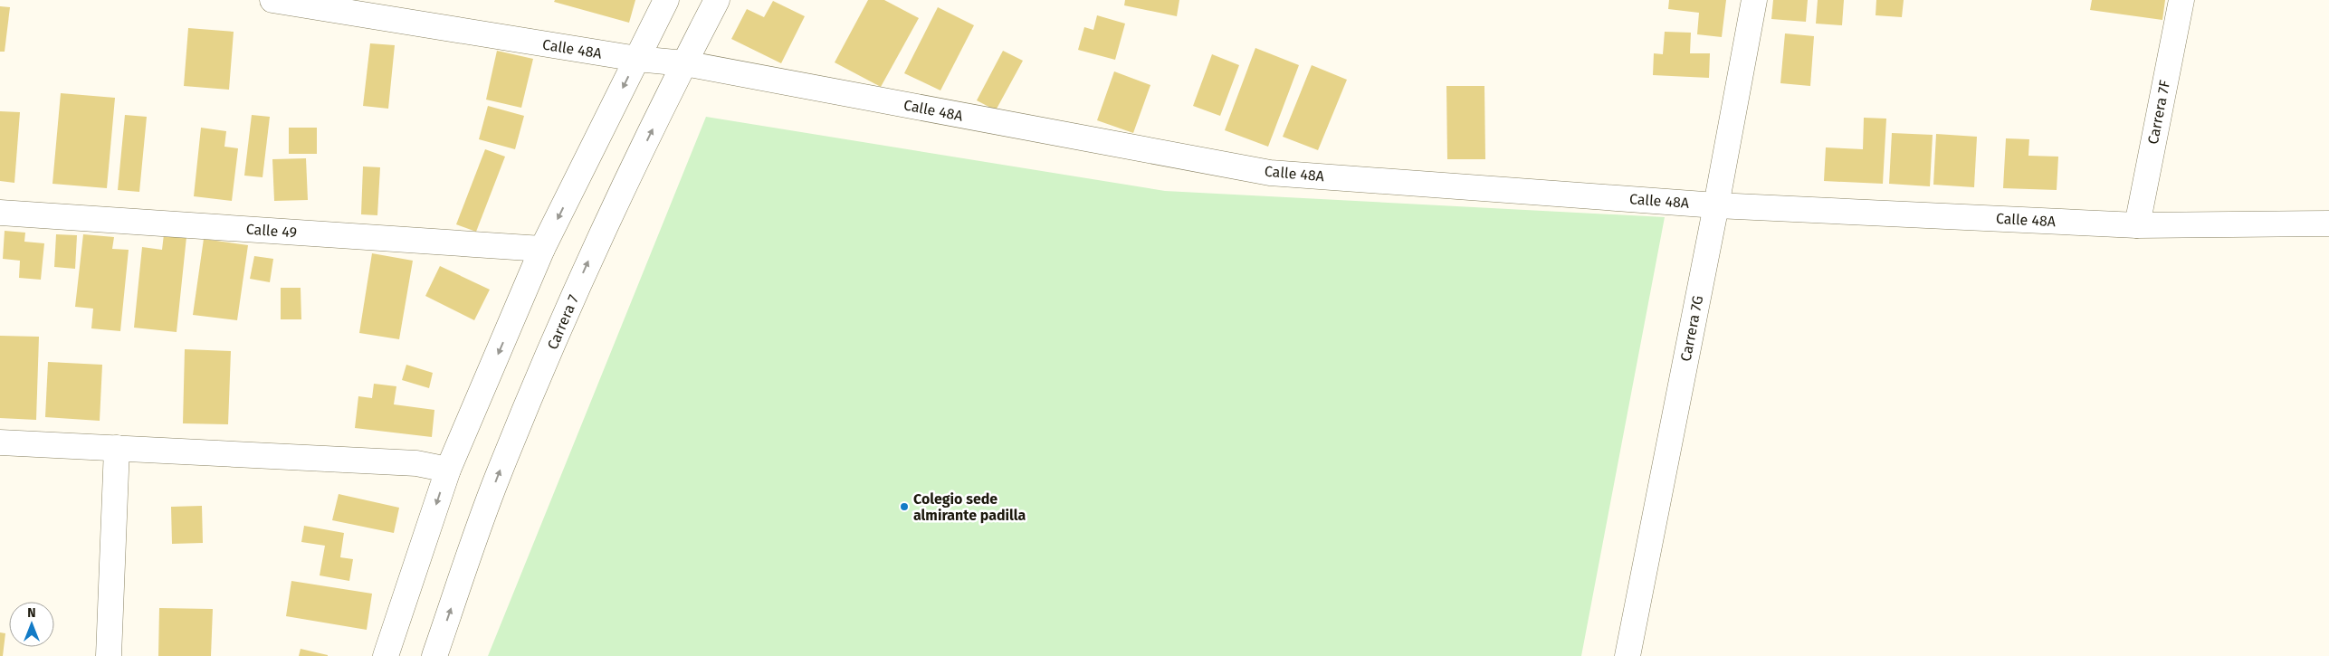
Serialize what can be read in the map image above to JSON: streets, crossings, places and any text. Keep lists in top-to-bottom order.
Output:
{
  "streets": {
    "street": [
      "Calle 48A",
      "Carrera 7F",
      "Calle 49",
      "Carrera 7",
      "Carrera 7G"
    ]
  },
  "crossings": [
    ["Calle 48A", "Carrera 7F"],
    ["Calle 48A", "Carrera 7"],
    ["Calle 48A", "Carrera 7G"]
  ],
  "places": ["Colegio sede almirante padilla"],
  "north": "top"
}
